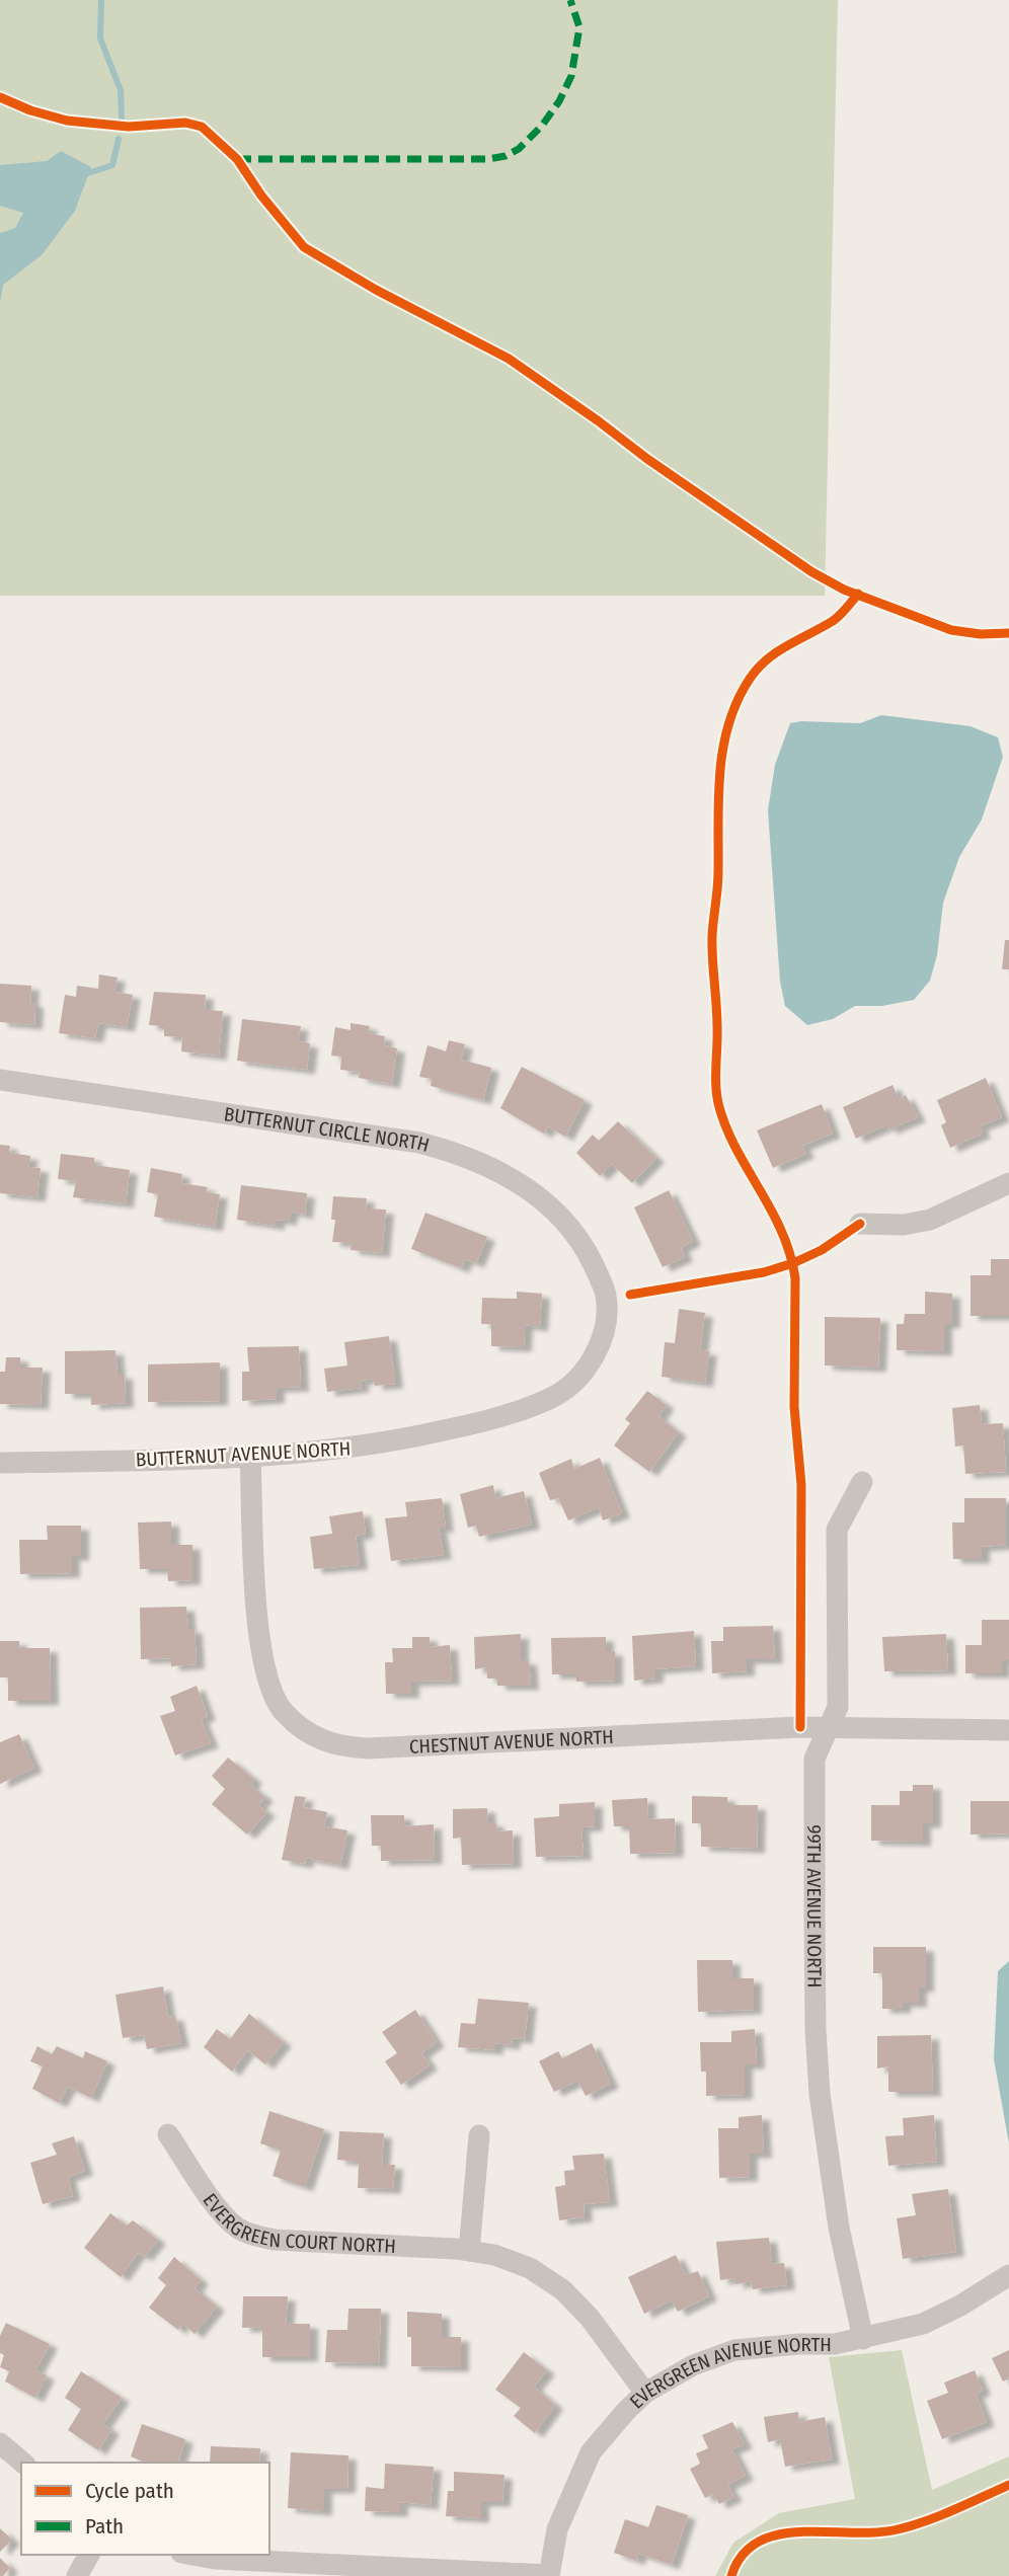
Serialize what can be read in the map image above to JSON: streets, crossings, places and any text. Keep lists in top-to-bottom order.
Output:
{
  "streets": {
    "street": [
      "BUTTERNUT CIRCLE NORTH",
      "BUTTERNUT AVENUE NORTH",
      "CHESTNUT AVENUE NORTH",
      "99TH AVENUE NORTH",
      "EVERGREEN COURT NORTH",
      "EVERGREEN AVENUE NORTH"
    ]
  },
  "crossings": [
    ["BUTTERNUT CIRCLE NORTH", "BUTTERNUT AVENUE NORTH"],
    ["BUTTERNUT AVENUE NORTH", "CHESTNUT AVENUE NORTH"],
    ["CHESTNUT AVENUE NORTH", "99TH AVENUE NORTH"],
    ["99TH AVENUE NORTH", "EVERGREEN AVENUE NORTH"],
    ["EVERGREEN COURT NORTH", "EVERGREEN AVENUE NORTH"]
  ],
  "legend": ["Cycle path", "Path"]
}
